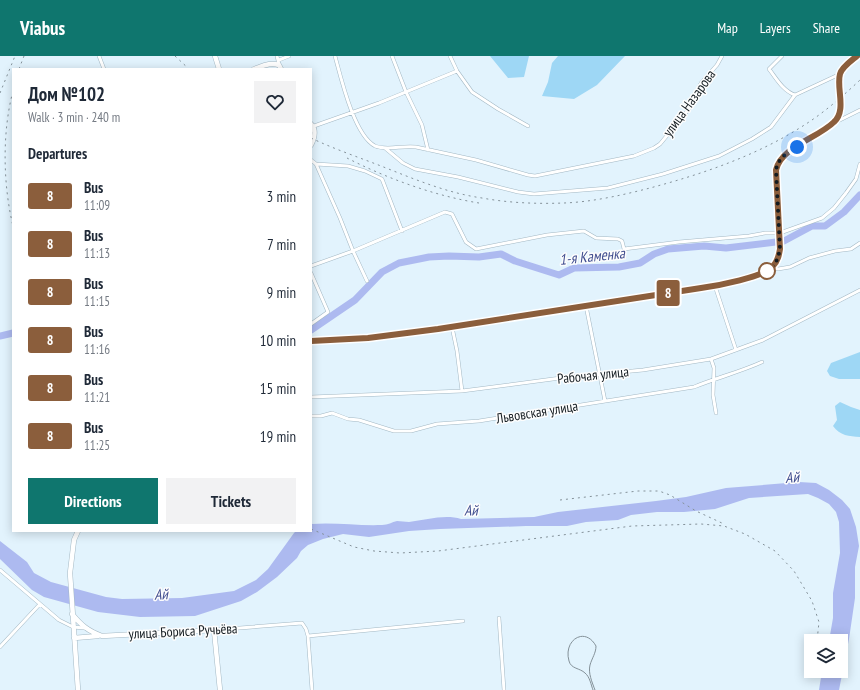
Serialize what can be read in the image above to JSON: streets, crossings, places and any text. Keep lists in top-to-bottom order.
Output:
{
  "streets": {
    "street": [
      "улица Назарова",
      "Рабочая улица",
      "Львовская улица",
      "улица Бориса Ручьёва"
    ]
  },
  "water": ["1-я Каменка", "Ай"],
  "lines": ["bus line 8"],
  "page": {
    "header": "Viabus",
    "nav": ["Map", "Layers", "Share"],
    "on_map": "8",
    "heading": [
      ["Дом №102", "Walk · 3 min · 240 m"],
      "Departures"
    ],
    "list": [
      {
        "mark": "8",
        "name": "Bus",
        "note": "11:09",
        "value": "3 min"
      },
      {
        "mark": "8",
        "name": "Bus",
        "note": "11:13",
        "value": "7 min"
      },
      {
        "mark": "8",
        "name": "Bus",
        "note": "11:15",
        "value": "9 min"
      },
      {
        "mark": "8",
        "name": "Bus",
        "note": "11:16",
        "value": "10 min"
      },
      {
        "mark": "8",
        "name": "Bus",
        "note": "11:21",
        "value": "15 min"
      },
      {
        "mark": "8",
        "name": "Bus",
        "note": "11:25",
        "value": "19 min"
      }
    ],
    "buttons": ["Directions", "Tickets"]
  }
}
